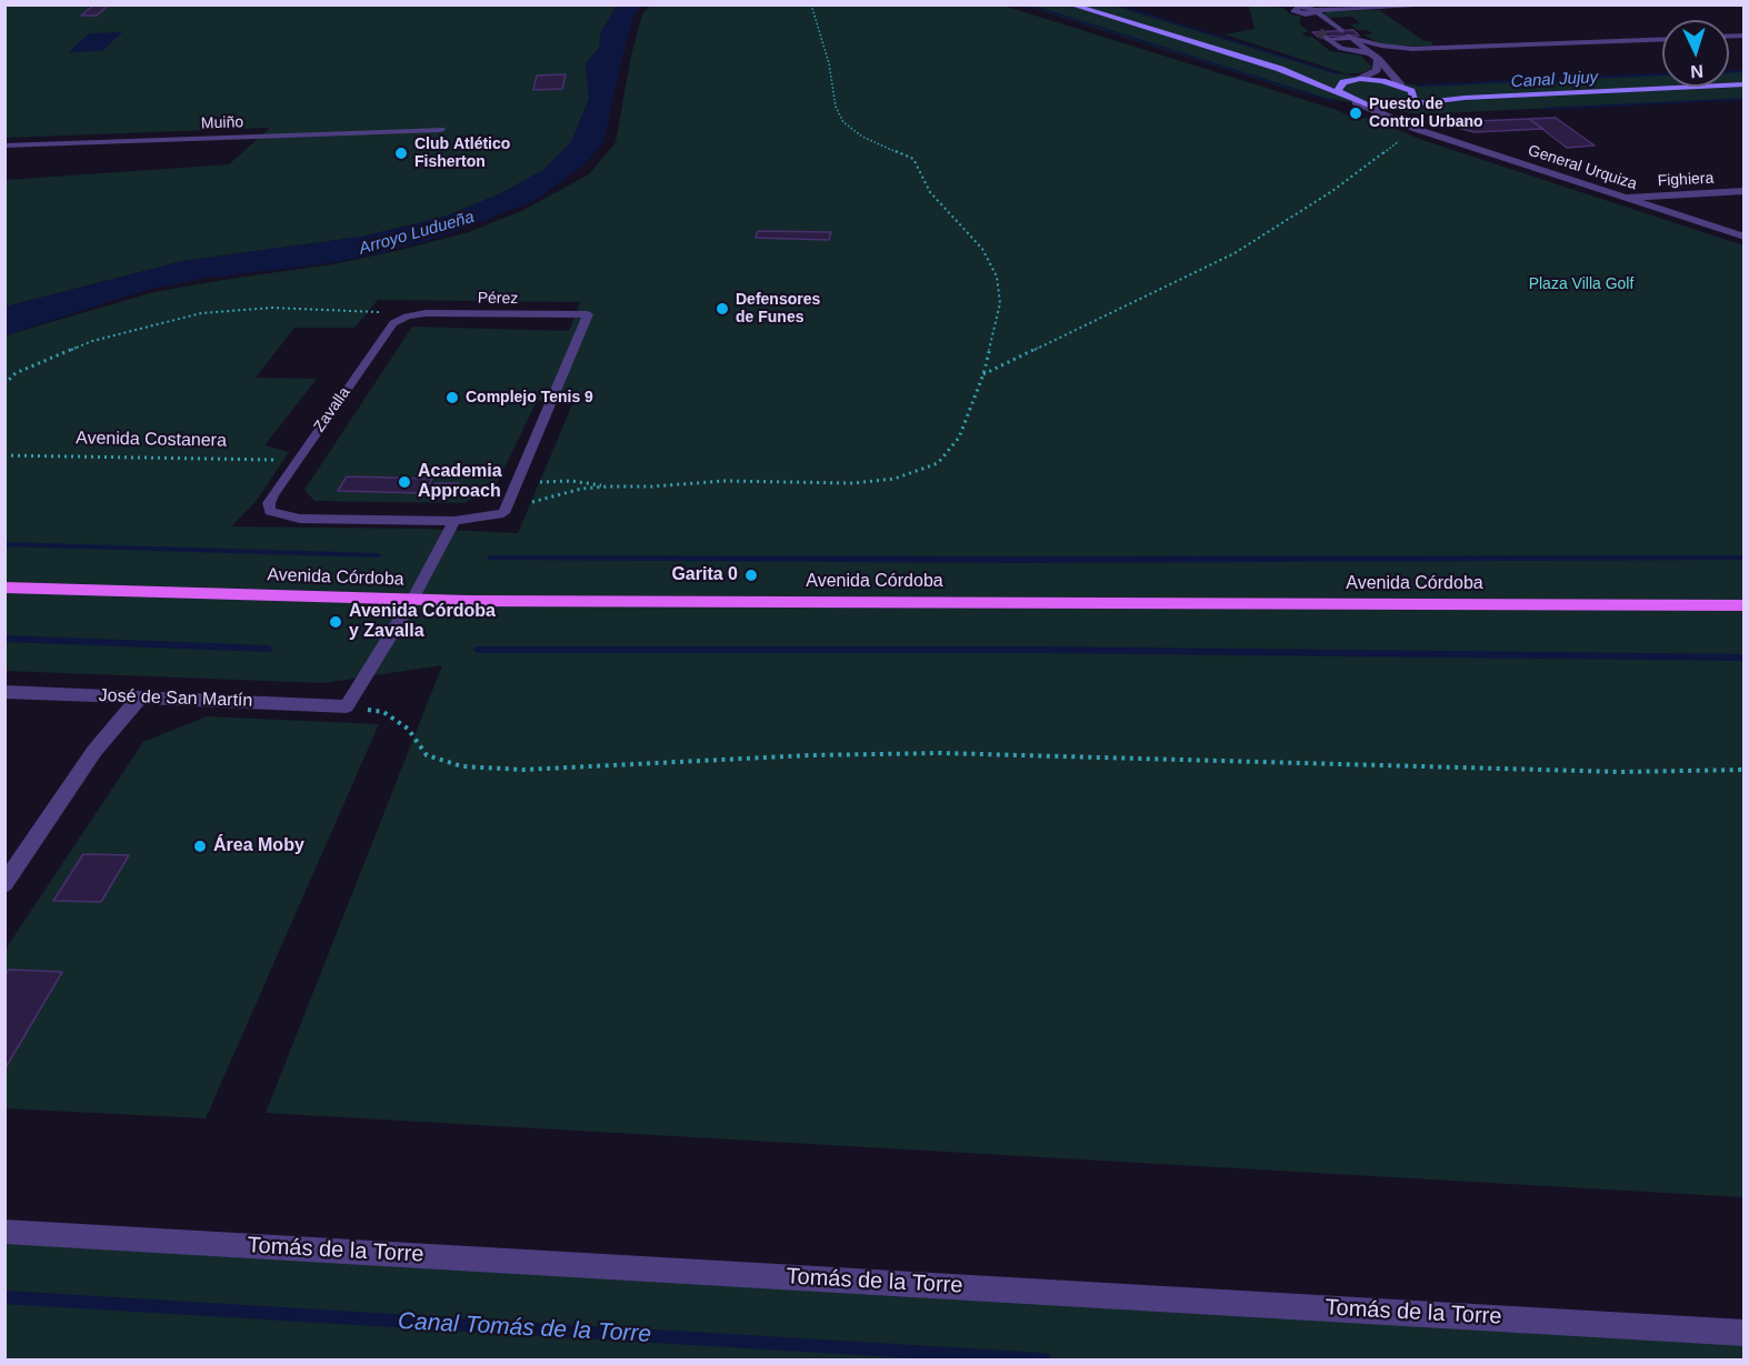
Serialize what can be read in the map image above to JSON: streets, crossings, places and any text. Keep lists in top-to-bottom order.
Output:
{
  "streets": {
    "main road": ["Avenida Córdoba"],
    "street": [
      "Muiño",
      "General Urquiza",
      "Fighiera",
      "José de San Martín",
      "Tomás de la Torre"
    ],
    "lane": ["Pérez", "Zavalla"],
    "path": ["Avenida Costanera"]
  },
  "crossings": [
    ["General Urquiza", "Fighiera"],
    ["Pérez", "Zavalla"],
    ["Zavalla", "Avenida Costanera"]
  ],
  "water": ["Canal Jujuy", "Arroyo Ludueña", "Canal Tomás de la Torre"],
  "parks": ["Plaza Villa Golf"],
  "places": [
    "Puesto de Control Urbano",
    "Club Atlético Fisherton",
    "Defensores de Funes",
    "Complejo Tenis 9",
    "Academia Approach",
    "Garita 0",
    "Avenida Córdoba y Zavalla",
    "Área Moby"
  ],
  "north": "bottom"
}
